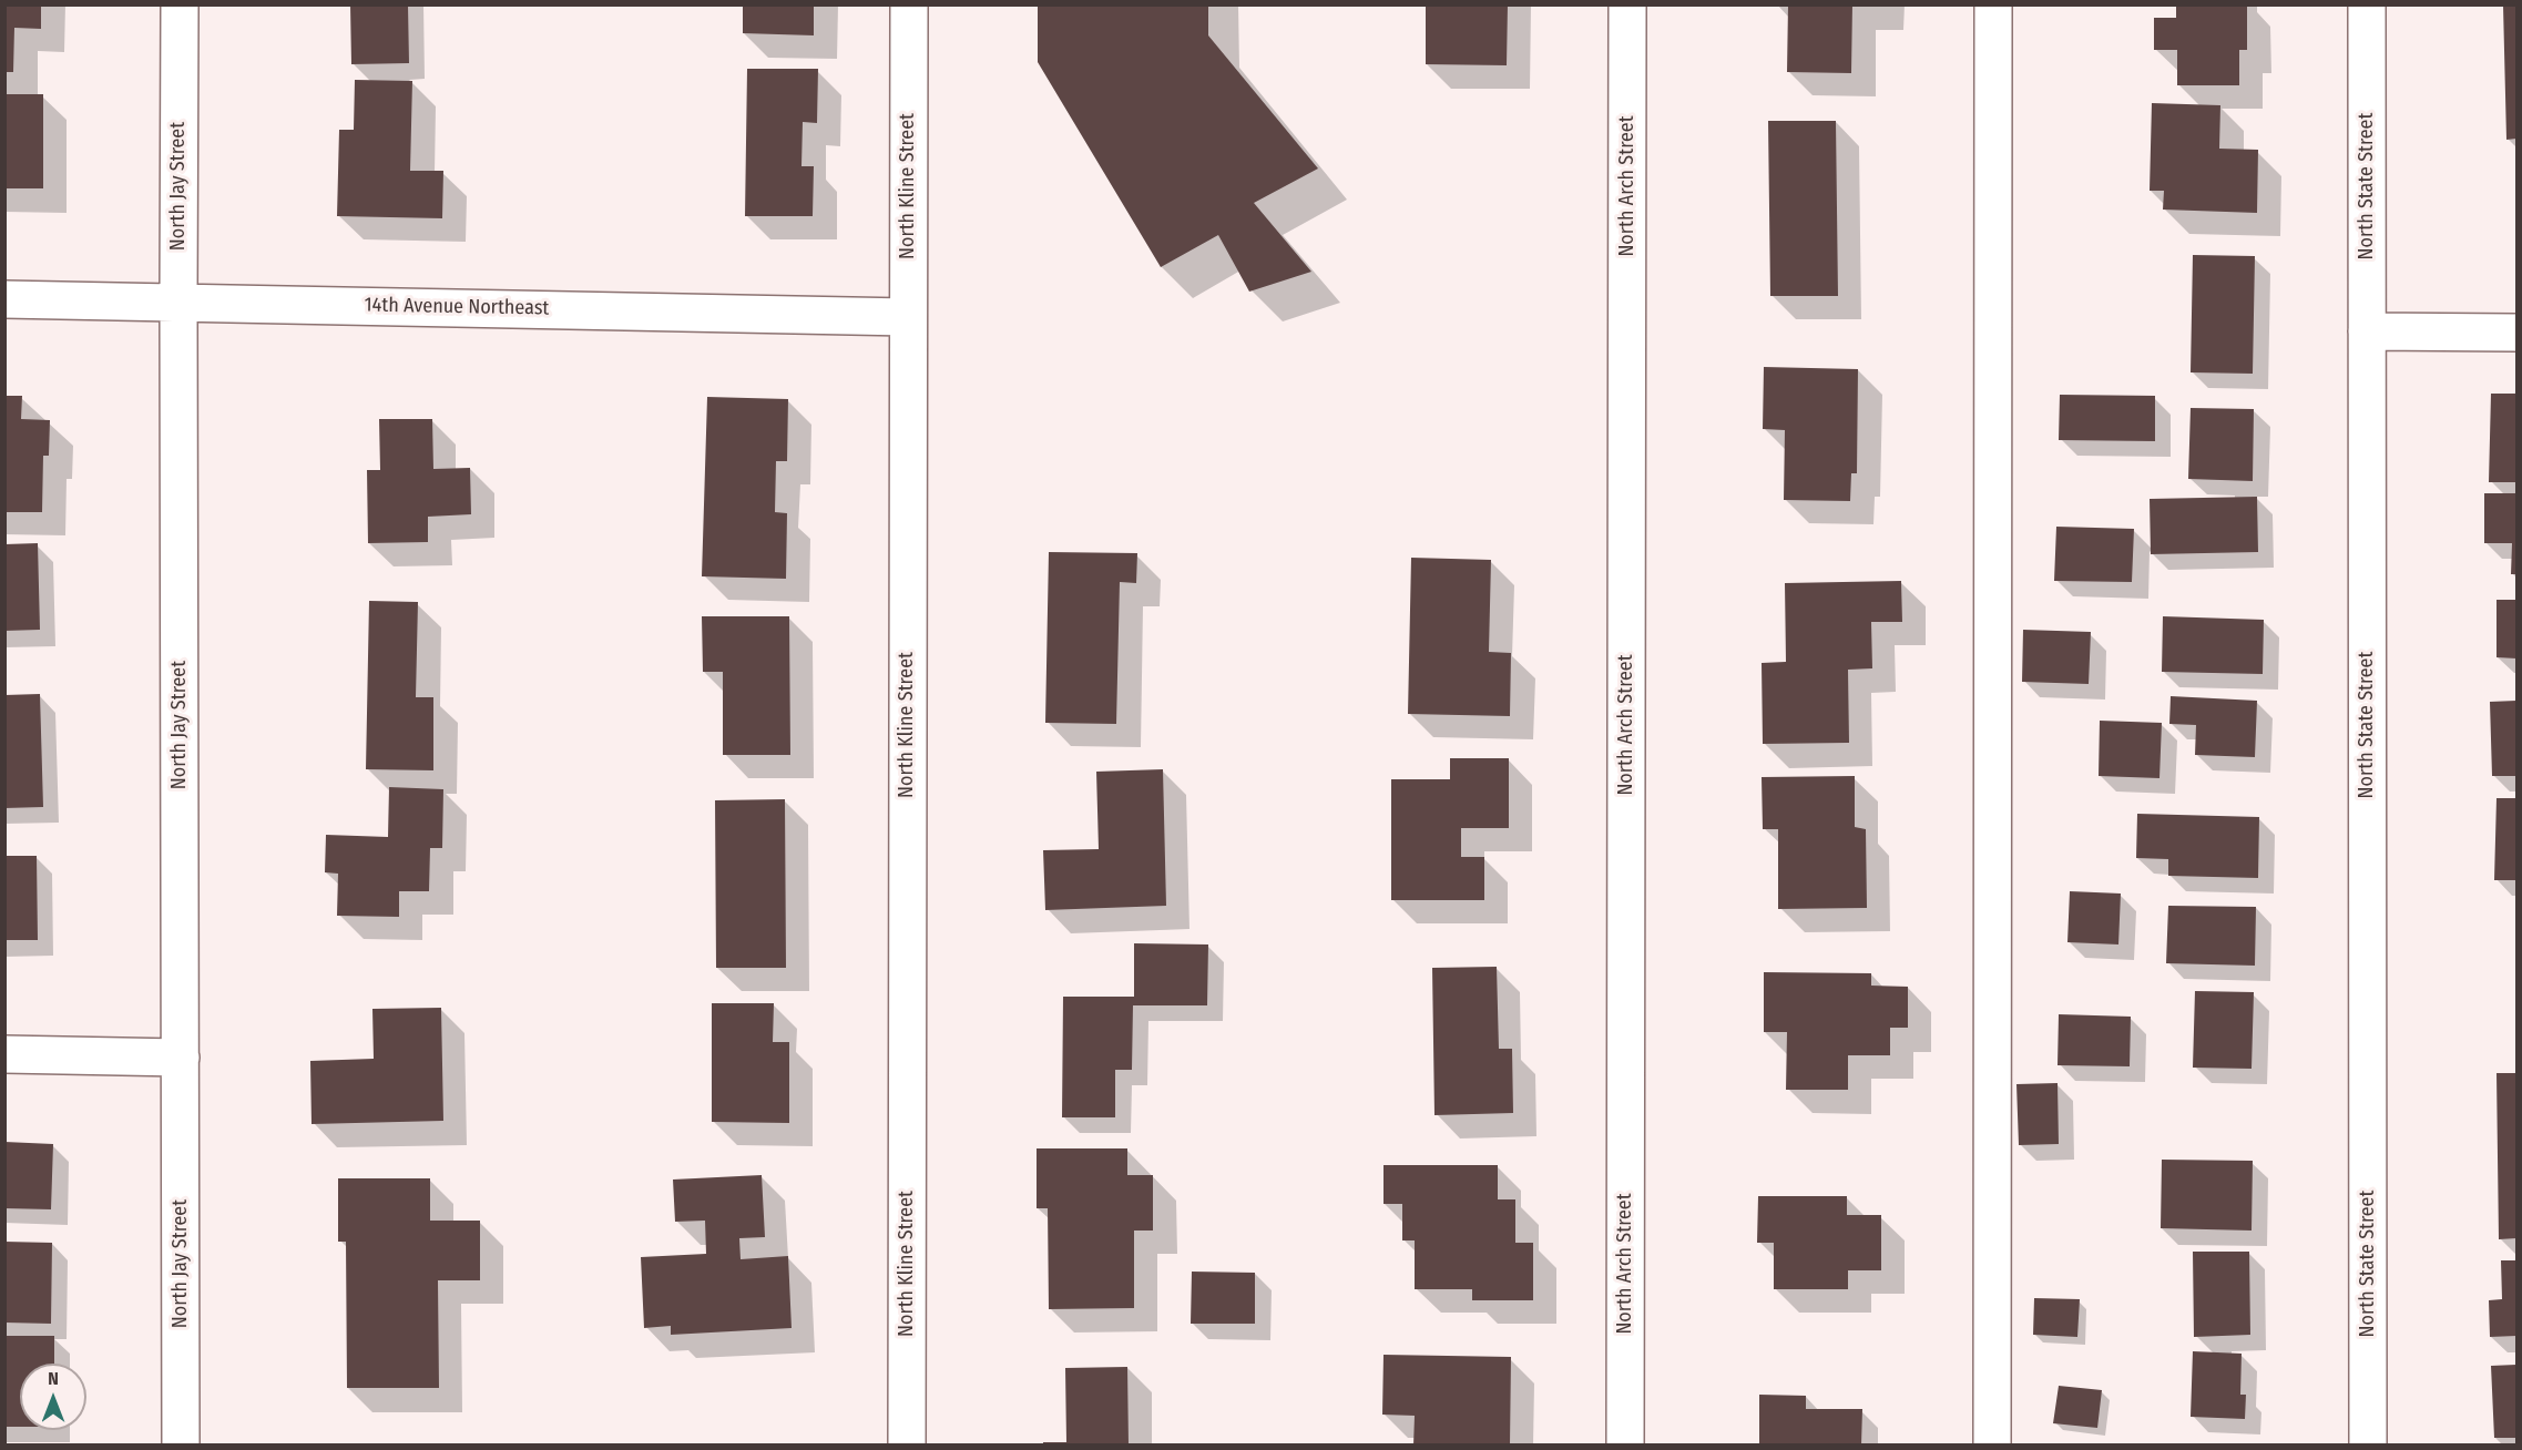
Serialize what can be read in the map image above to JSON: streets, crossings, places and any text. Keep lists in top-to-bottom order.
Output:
{
  "streets": {
    "street": [
      "North Jay Street",
      "North Kline Street",
      "North Arch Street",
      "North State Street",
      "14th Avenue Northeast"
    ]
  },
  "crossings": [
    ["North Jay Street", "14th Avenue Northeast"],
    ["North Kline Street", "14th Avenue Northeast"]
  ],
  "north": "top"
}
